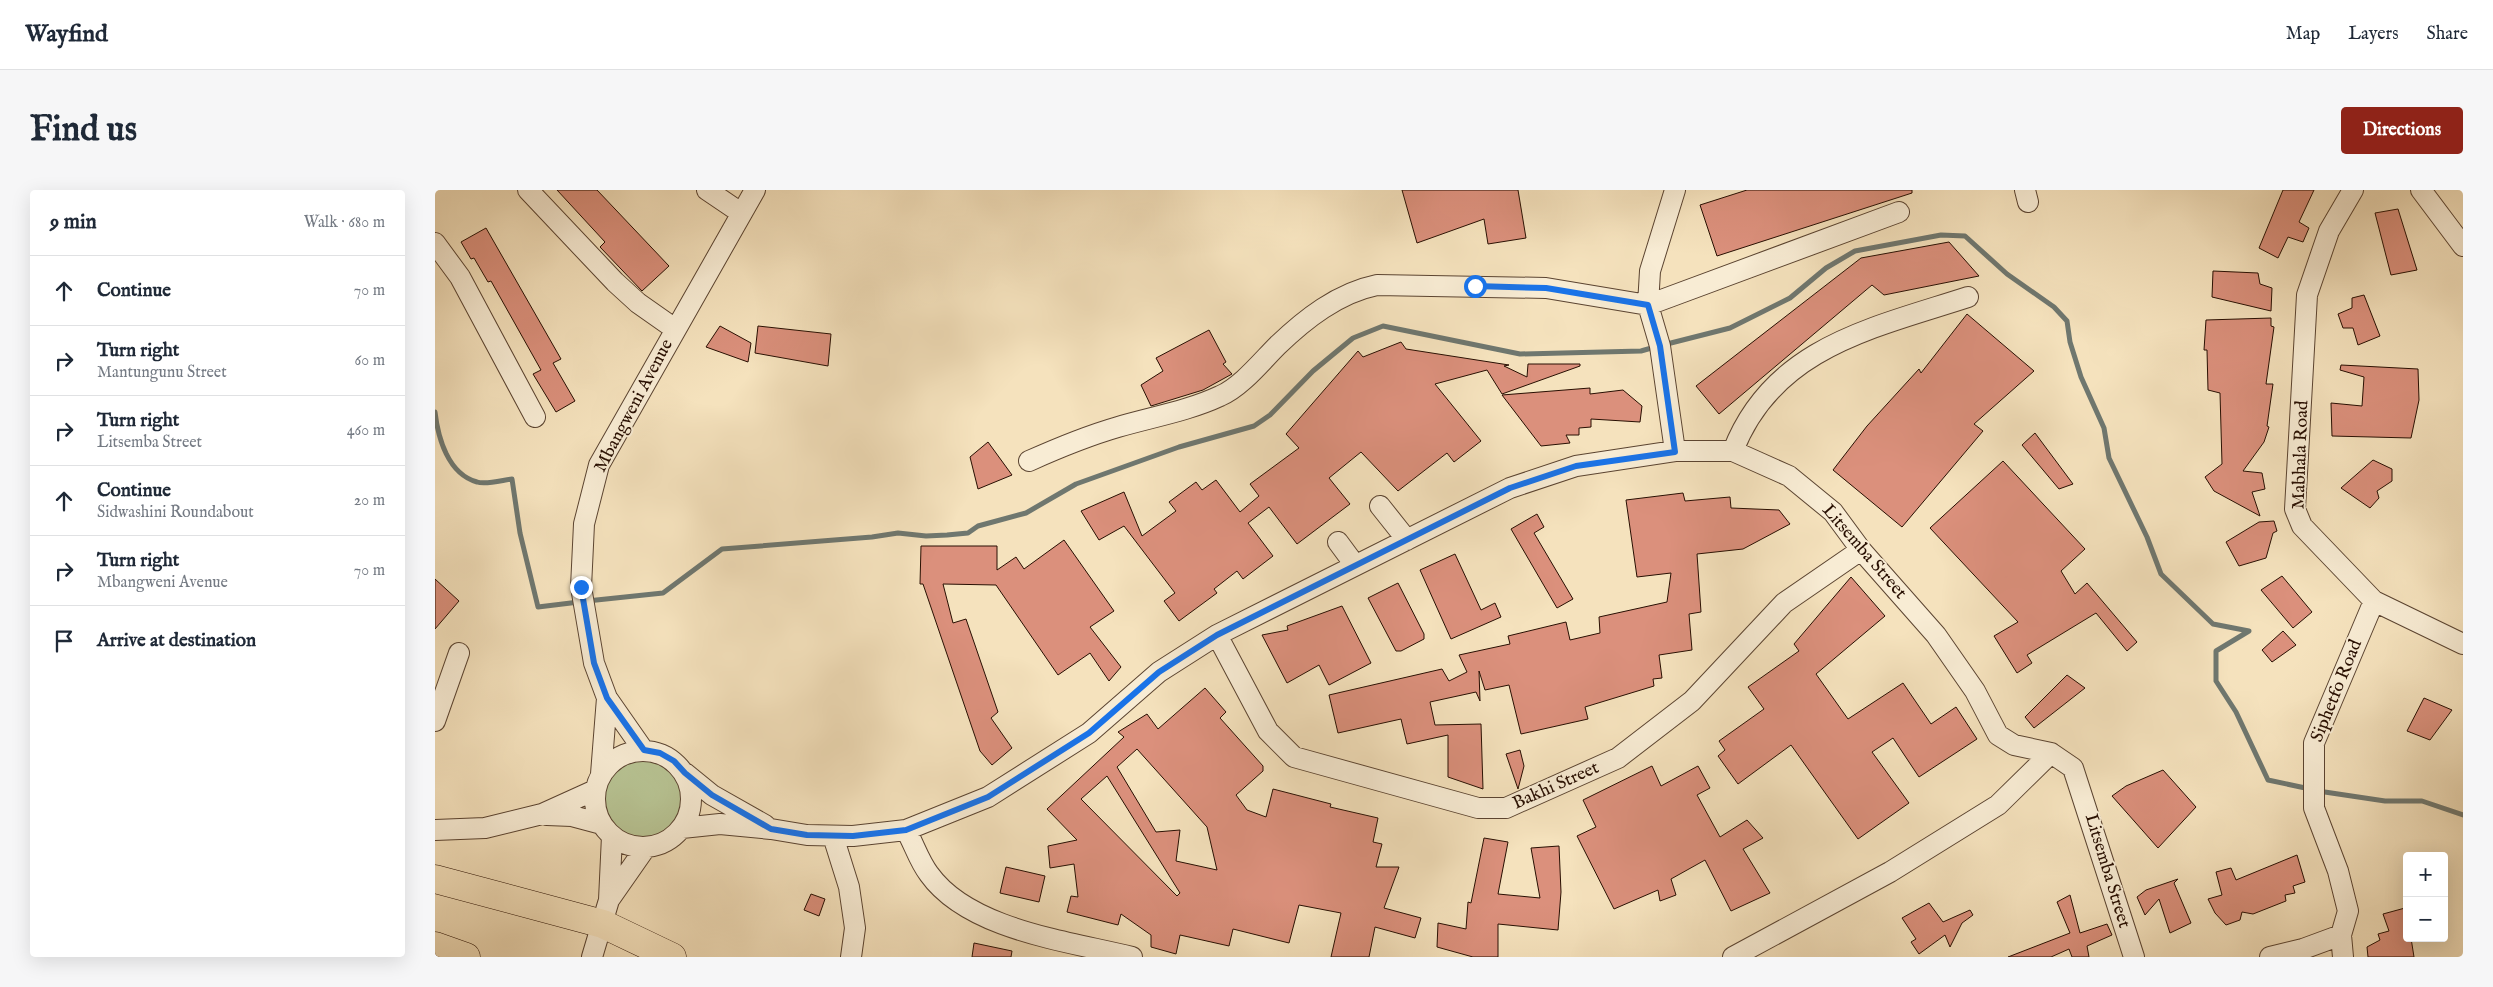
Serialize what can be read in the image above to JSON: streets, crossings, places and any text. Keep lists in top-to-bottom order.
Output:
{
  "streets": {
    "street": [
      "Mbangweni Avenue",
      "Mabhala Road",
      "Litsemba Street",
      "Siphetfo Road",
      "Bakhi Street"
    ]
  },
  "crossings": [
    ["Mbangweni Avenue", "Litsemba Street"],
    ["Mabhala Road", "Siphetfo Road"],
    ["Litsemba Street", "Bakhi Street"]
  ],
  "page": {
    "header": "Wayfind",
    "nav": ["Map", "Layers", "Share"],
    "buttons": "Directions",
    "title": "Find us",
    "heading": ["9 min", "Walk · 680 m"],
    "list": [
      ["Continue", "70 m"],
      ["Turn right", "Mantungunu Street", "60 m"],
      ["Turn right", "Litsemba Street", "460 m"],
      ["Continue", "Sidwashini Roundabout", "20 m"],
      ["Turn right", "Mbangweni Avenue", "70 m"],
      "Arrive at destination"
    ],
    "map_buttons": ["+", "−"]
  }
}
